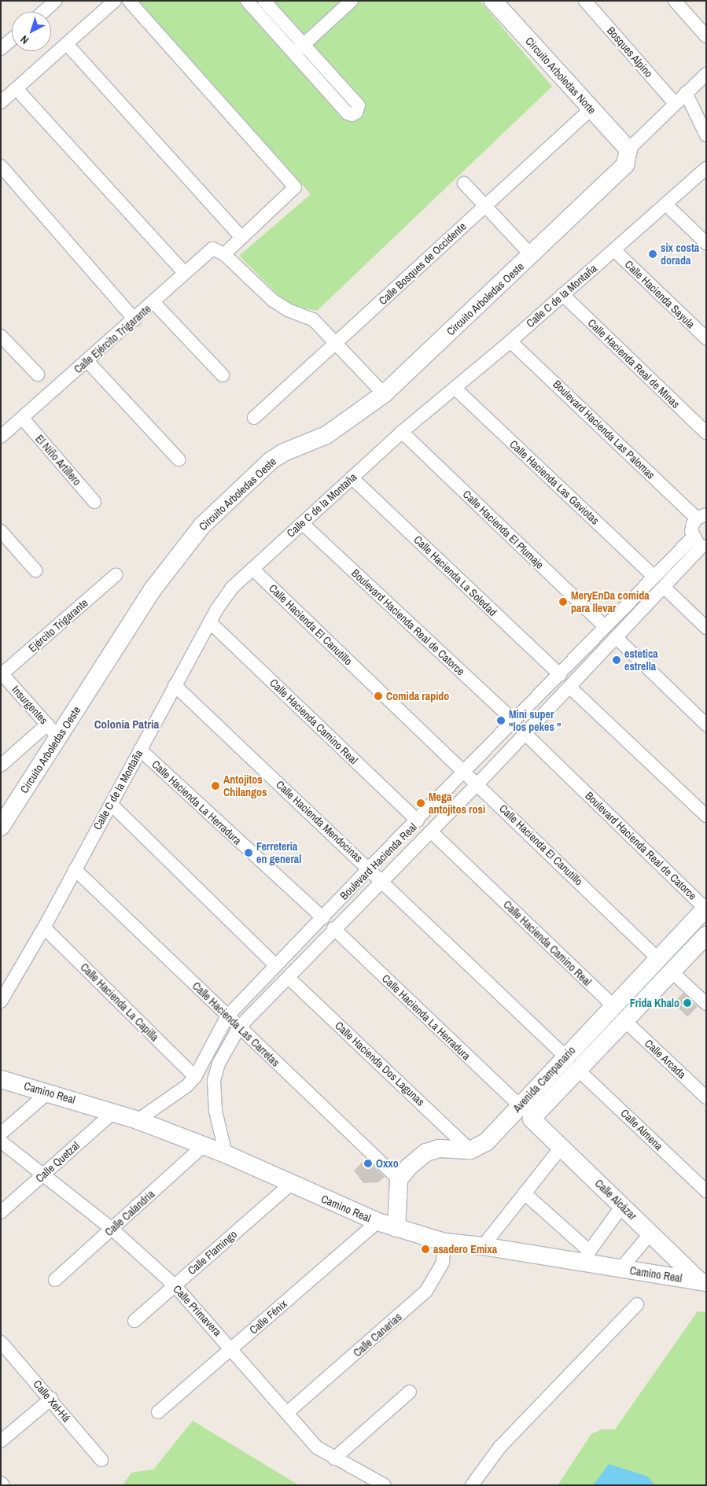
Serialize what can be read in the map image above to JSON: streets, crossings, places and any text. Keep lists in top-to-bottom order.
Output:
{
  "streets": {
    "street": [
      "Bosques Alpino",
      "Circuito Arboledas Norte",
      "Calle Bosques de Occidente",
      "Calle Hacienda Sayula",
      "Calle C de la Montaña",
      "Circuito Arboledas Oeste",
      "Calle Ejército Trigarante",
      "Calle Hacienda Real de Minas",
      "Boulevard Hacienda Las Palomas",
      "El Niño Artillero",
      "Calle Hacienda Las Gaviotas",
      "Calle Hacienda El Plumaje",
      "Calle Hacienda La Soledad",
      "Boulevard Hacienda Real de Catorce",
      "Calle Hacienda El Canutillo",
      "Ejército Trigarante",
      "Insurgentes",
      "Calle Hacienda Camino Real",
      "Calle Hacienda La Herradura",
      "Calle Hacienda Mendocinas",
      "Boulevard Hacienda Real",
      "Calle Hacienda La Capilla",
      "Calle Hacienda Las Carretas",
      "Calle Arcada",
      "Calle Hacienda Dos Lagunas",
      "Avenida Campanario",
      "Camino Real",
      "Calle Almena",
      "Calle Quetzal",
      "Calle Alcázar",
      "Calle Calandria",
      "Calle Flamingo",
      "Calle Primavera",
      "Calle Fénix",
      "Calle Canarias",
      "Calle Xel-Há"
    ]
  },
  "crossings": [
    ["Circuito Arboledas Norte", "Calle Bosques de Occidente"],
    ["Circuito Arboledas Norte", "Circuito Arboledas Oeste"],
    ["Calle Hacienda Sayula", "Calle C de la Montaña"],
    ["Calle C de la Montaña", "Calle Hacienda Real de Minas"],
    ["Calle C de la Montaña", "Boulevard Hacienda Las Palomas"],
    ["Calle C de la Montaña", "Calle Hacienda Las Gaviotas"],
    ["Calle C de la Montaña", "Calle Hacienda El Plumaje"],
    ["Calle C de la Montaña", "Calle Hacienda La Soledad"],
    ["Calle C de la Montaña", "Boulevard Hacienda Real de Catorce"],
    ["Calle C de la Montaña", "Calle Hacienda El Canutillo"],
    ["Calle C de la Montaña", "Calle Hacienda Camino Real"],
    ["Calle C de la Montaña", "Calle Hacienda La Herradura"],
    ["Calle C de la Montaña", "Calle Hacienda Mendocinas"],
    ["Calle C de la Montaña", "Calle Hacienda La Capilla"],
    ["Calle C de la Montaña", "Calle Hacienda Las Carretas"],
    ["Circuito Arboledas Oeste", "Insurgentes"],
    ["Calle Ejército Trigarante", "El Niño Artillero"],
    ["Calle Hacienda Las Gaviotas", "Boulevard Hacienda Real"],
    ["Calle Hacienda El Plumaje", "Boulevard Hacienda Real"],
    ["Calle Hacienda La Soledad", "Boulevard Hacienda Real"],
    ["Boulevard Hacienda Real de Catorce", "Boulevard Hacienda Real"],
    ["Boulevard Hacienda Real de Catorce", "Avenida Campanario"],
    ["Calle Hacienda El Canutillo", "Boulevard Hacienda Real"],
    ["Calle Hacienda El Canutillo", "Avenida Campanario"],
    ["Ejército Trigarante", "Insurgentes"],
    ["Calle Hacienda Camino Real", "Boulevard Hacienda Real"],
    ["Calle Hacienda Camino Real", "Avenida Campanario"],
    ["Calle Hacienda La Herradura", "Boulevard Hacienda Real"],
    ["Calle Hacienda La Herradura", "Avenida Campanario"],
    ["Calle Hacienda Mendocinas", "Boulevard Hacienda Real"],
    ["Calle Hacienda Mendocinas", "Avenida Campanario"],
    ["Calle Hacienda Mendocinas", "Calle Almena"],
    ["Boulevard Hacienda Real", "Calle Hacienda La Capilla"],
    ["Boulevard Hacienda Real", "Calle Hacienda Las Carretas"],
    ["Boulevard Hacienda Real", "Calle Hacienda Dos Lagunas"],
    ["Boulevard Hacienda Real", "Camino Real"],
    ["Calle Arcada", "Avenida Campanario"],
    ["Calle Hacienda Dos Lagunas", "Avenida Campanario"],
    ["Avenida Campanario", "Calle Almena"],
    ["Avenida Campanario", "Calle Alcázar"],
    ["Camino Real", "Calle Quetzal"],
    ["Camino Real", "Calle Alcázar"],
    ["Camino Real", "Calle Calandria"],
    ["Camino Real", "Calle Flamingo"],
    ["Camino Real", "Calle Fénix"],
    ["Camino Real", "Calle Canarias"],
    ["Calle Quetzal", "Calle Primavera"],
    ["Calle Calandria", "Calle Primavera"],
    ["Calle Flamingo", "Calle Primavera"],
    ["Calle Primavera", "Calle Fénix"],
    ["Calle Primavera", "Calle Canarias"]
  ],
  "districts": ["Colonia Patria"],
  "places": [
    "six costa dorada",
    "MeryEnDa comida para llevar",
    "estetica estrella",
    "Comida rapido",
    "Mini super \"los pekes \"",
    "Antojitos Chilangos",
    "Mega antojitos rosi",
    "Ferreteria en general",
    "Frida Khalo",
    "Oxxo",
    "asadero Emixa"
  ],
  "north": "bottom left"
}
